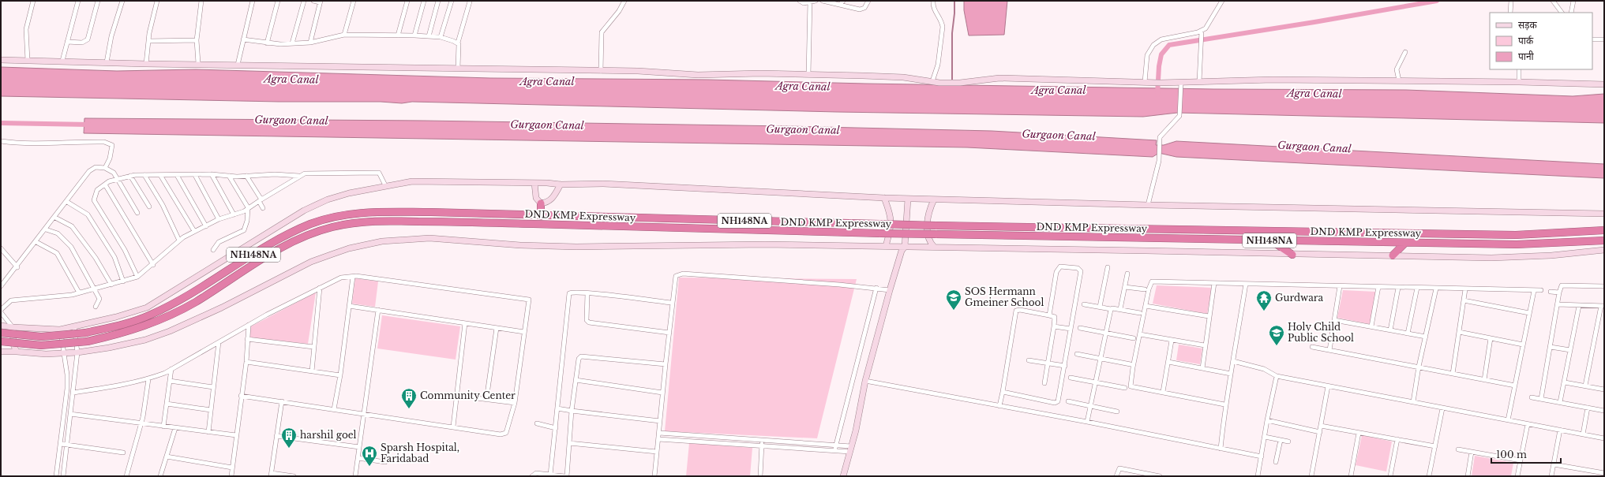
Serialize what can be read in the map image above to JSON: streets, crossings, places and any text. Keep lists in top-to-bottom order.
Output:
{
  "streets": {
    "highway": ["DND KMP Expressway", "NH148NA"]
  },
  "water": ["Agra Canal", "Gurgaon Canal"],
  "places": {
    "school or university": ["SOS Hermann Gmeiner School", "Holy Child Public School"],
    "temple": ["Gurdwara"],
    "building": ["Community Center", "harshil goel"],
    "hospital": ["Sparsh Hospital, Faridabad"]
  },
  "legend": ["सड़क", "पार्क", "पानी"],
  "scale_bar": "100 m"
}
